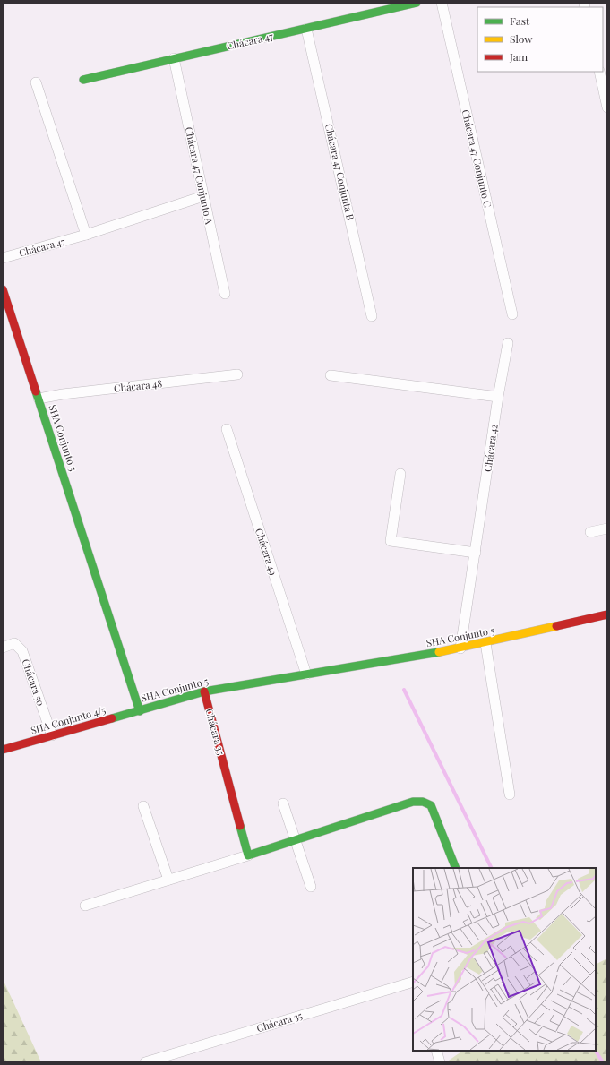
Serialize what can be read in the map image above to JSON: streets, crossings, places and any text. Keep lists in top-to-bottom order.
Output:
{
  "streets": {
    "street": [
      "Chácara 47",
      "Chácara 47 Conjunto C",
      "Chácara 47 Conjunta B",
      "Chácara 47 Conjunto A",
      "Chácara 48",
      "SHA Conjunto 5",
      "Chácara 42",
      "Chácara 49",
      "Chácara 50",
      "SHA Conjunto 4/5",
      "Chácara 35"
    ]
  },
  "crossings": [
    ["Chácara 47", "Chácara 47 Conjunta B"],
    ["Chácara 47", "Chácara 47 Conjunto A"],
    ["Chácara 48", "SHA Conjunto 5"],
    ["SHA Conjunto 5", "Chácara 42"],
    ["SHA Conjunto 5", "Chácara 49"],
    ["SHA Conjunto 5", "SHA Conjunto 4/5"],
    ["SHA Conjunto 5", "Chácara 35"],
    ["Chácara 50", "SHA Conjunto 4/5"]
  ],
  "legend": ["Fast", "Slow", "Jam"]
}
